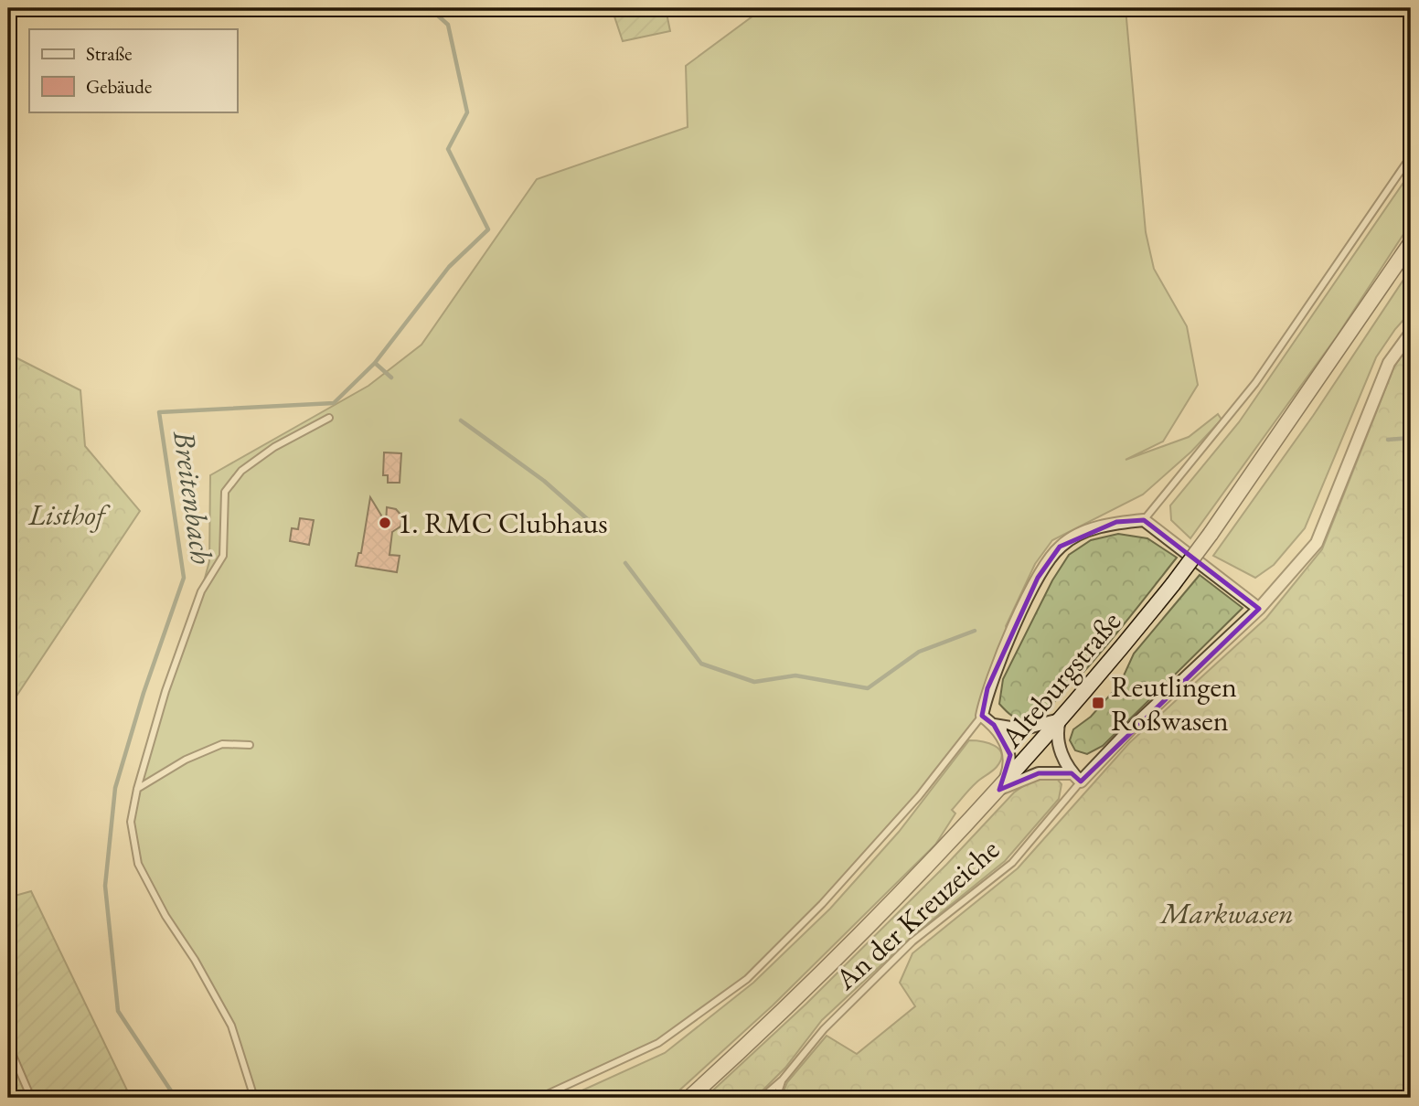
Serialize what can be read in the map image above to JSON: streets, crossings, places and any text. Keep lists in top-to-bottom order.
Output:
{
  "streets": {
    "main road": ["Alteburgstraße"],
    "lane": ["An der Kreuzeiche"]
  },
  "water": ["Breitenbach"],
  "parks": ["Listhof", "Markwasen"],
  "places": {
    "other": ["1. RMC Clubhaus"],
    "transit": ["Reutlingen Roßwasen"]
  },
  "legend": ["Straße", "Gebäude"]
}
